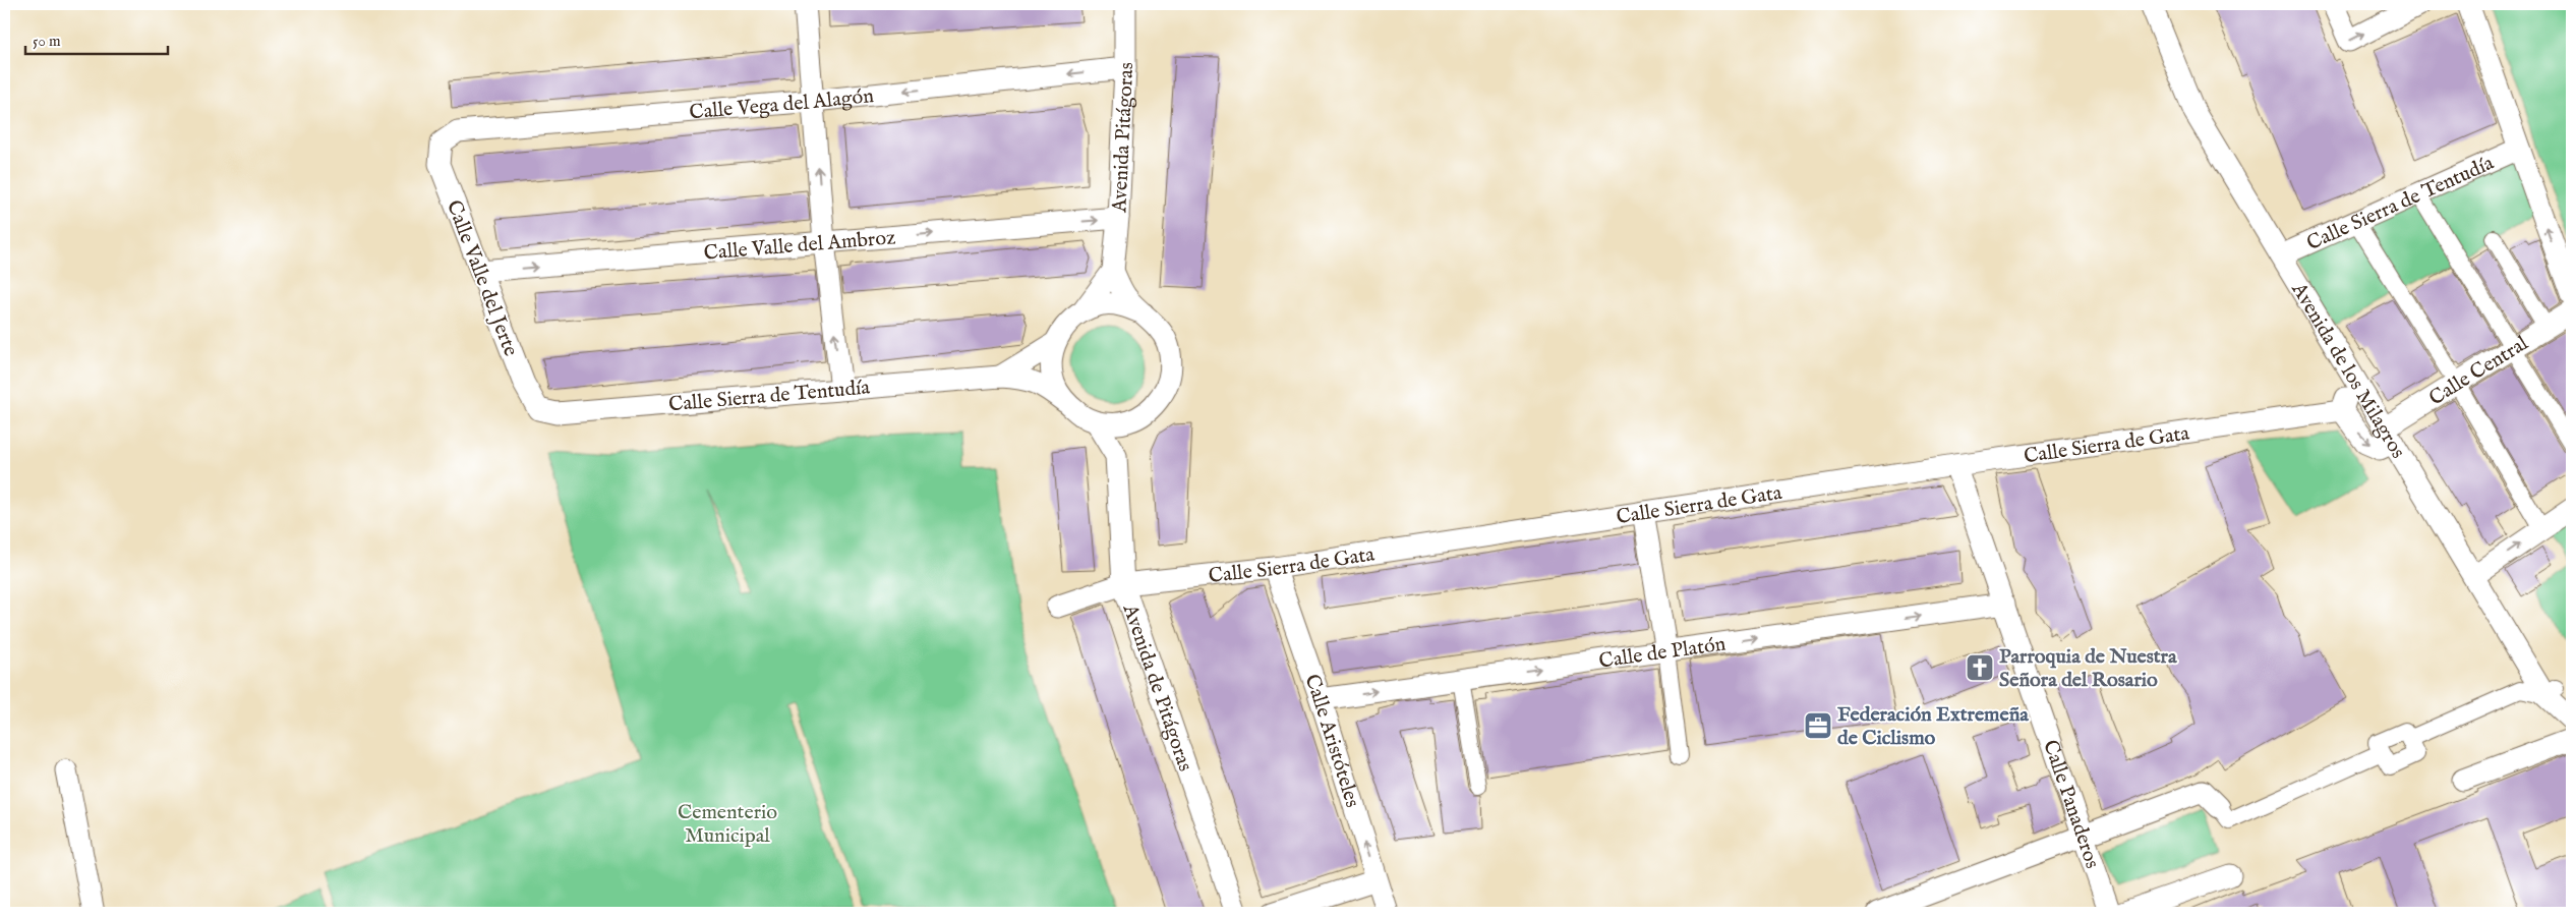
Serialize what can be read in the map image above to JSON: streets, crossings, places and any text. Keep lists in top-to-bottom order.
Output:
{
  "streets": {
    "street": [
      "Calle Vega del Alagón",
      "Avenida Pitágoras",
      "Calle Sierra de Tentudía",
      "Calle Valle del Ambroz",
      "Calle Valle del Jerte",
      "Avenida de los Milagros",
      "Calle Central",
      "Calle Sierra de Gata",
      "Calle de Platón",
      "Avenida de Pitágoras",
      "Calle Aristóteles",
      "Calle Panaderos"
    ]
  },
  "crossings": [
    ["Calle Vega del Alagón", "Avenida Pitágoras"],
    ["Calle Vega del Alagón", "Calle Valle del Jerte"],
    ["Avenida Pitágoras", "Calle Valle del Ambroz"],
    ["Calle Sierra de Tentudía", "Calle Valle del Jerte"],
    ["Calle Sierra de Tentudía", "Avenida de los Milagros"],
    ["Calle Sierra de Tentudía", "Avenida de Pitágoras"],
    ["Calle Valle del Ambroz", "Calle Valle del Jerte"],
    ["Avenida de los Milagros", "Calle Central"],
    ["Calle Sierra de Gata", "Avenida de Pitágoras"],
    ["Calle Sierra de Gata", "Calle Aristóteles"],
    ["Calle Sierra de Gata", "Calle Panaderos"],
    ["Calle de Platón", "Calle Aristóteles"],
    ["Calle de Platón", "Calle Panaderos"]
  ],
  "one_way": ["Calle Vega del Alagón", "Calle Valle del Ambroz", "Calle de Platón"],
  "parks": ["Cementerio Municipal"],
  "places": {
    "church": ["Parroquia de Nuestra Señora del Rosario"],
    "office": ["Federación Extremeña de Ciclismo"]
  },
  "scale_bar": "50 m"
}
